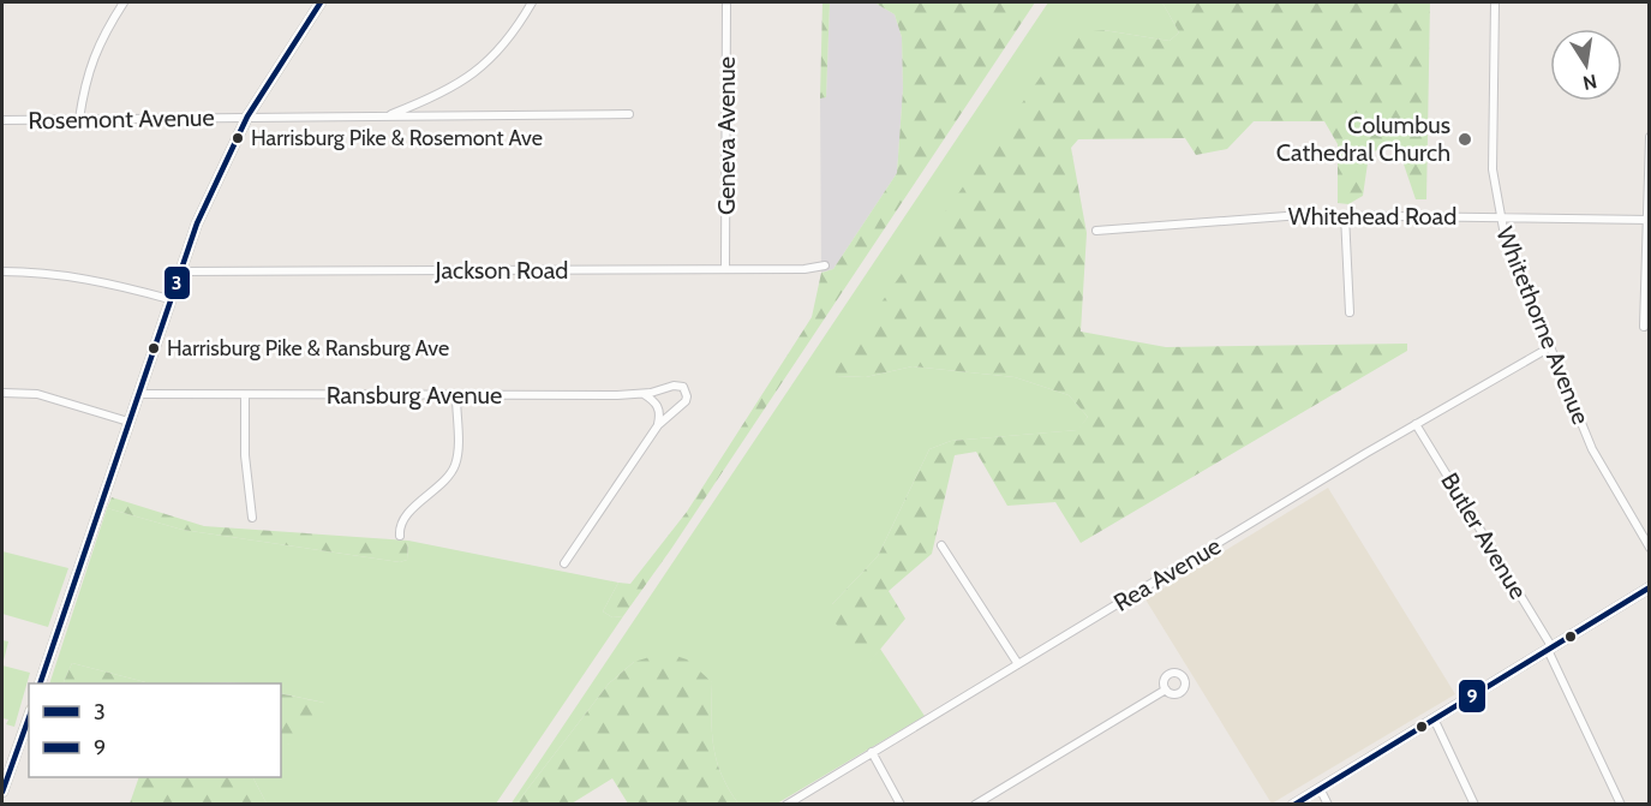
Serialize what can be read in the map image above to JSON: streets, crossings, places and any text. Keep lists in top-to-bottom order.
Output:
{
  "streets": {
    "street": [
      "Rosemont Avenue",
      "Geneva Avenue",
      "Whitehead Road",
      "Jackson Road",
      "Whitethorne Avenue",
      "Ransburg Avenue",
      "Butler Avenue",
      "Rea Avenue"
    ]
  },
  "crossings": [
    ["Geneva Avenue", "Jackson Road"],
    ["Whitehead Road", "Whitethorne Avenue"],
    ["Whitethorne Avenue", "Rea Avenue"],
    ["Butler Avenue", "Rea Avenue"]
  ],
  "places": ["Harrisburg Pike & Rosemont Ave", "Columbus Cathedral Church", "Harrisburg Pike & Ransburg Ave"],
  "lines": ["transit line 3", "transit line 9"],
  "legend": ["3", "9"],
  "north": "bottom"
}
